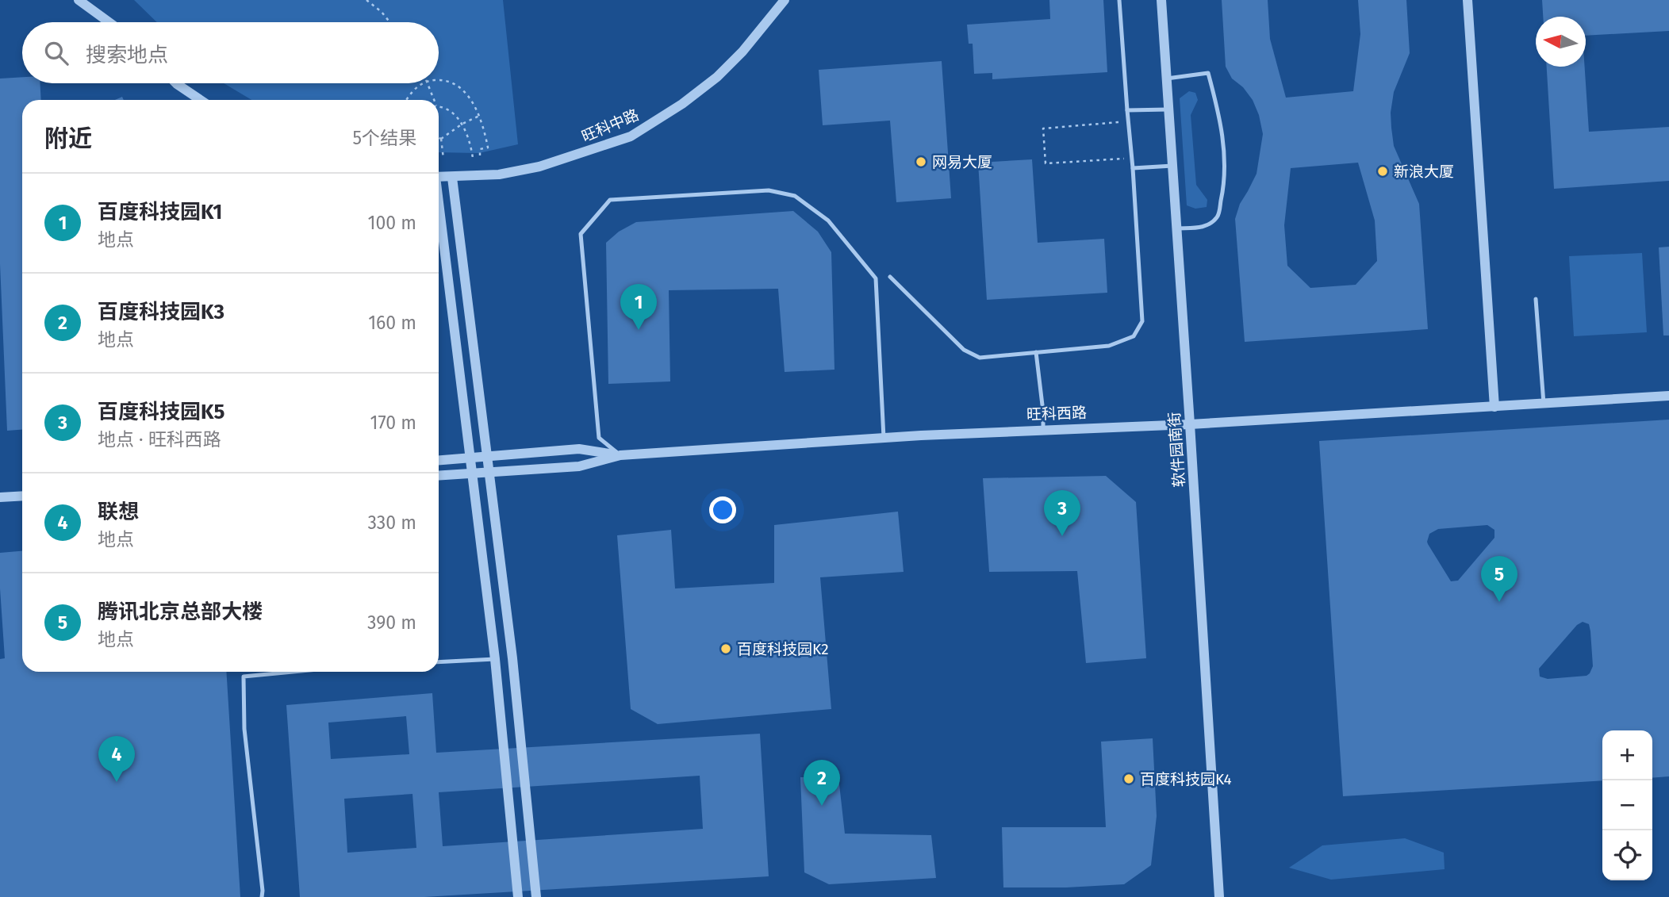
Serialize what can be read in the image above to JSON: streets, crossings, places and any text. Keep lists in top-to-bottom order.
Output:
{
  "streets": {
    "street": ["旺科中路", "旺科西路", "软件园南街"]
  },
  "crossings": [
    ["旺科西路", "软件园南街"]
  ],
  "places": [
    "网易大厦",
    "新浪大厦",
    "百度科技园K2",
    "百度科技园K4"
  ],
  "north": "left",
  "page": {
    "search": "搜索地点",
    "heading": ["附近", "5个结果"],
    "list": [
      {
        "mark": "1",
        "name": "百度科技园K1",
        "note": "地点",
        "value": "100 m"
      },
      {
        "mark": "2",
        "name": "百度科技园K3",
        "note": "地点",
        "value": "160 m"
      },
      {
        "mark": "3",
        "name": "百度科技园K5",
        "note": "地点 · 旺科西路",
        "value": "170 m"
      },
      {
        "mark": "4",
        "name": "联想",
        "note": "地点",
        "value": "330 m"
      },
      {
        "mark": "5",
        "name": "腾讯北京总部大楼",
        "note": "地点",
        "value": "390 m"
      }
    ],
    "pins": [
      "1",
      "3",
      "5",
      "4",
      "2"
    ],
    "map_buttons": ["+", "−"]
  }
}
